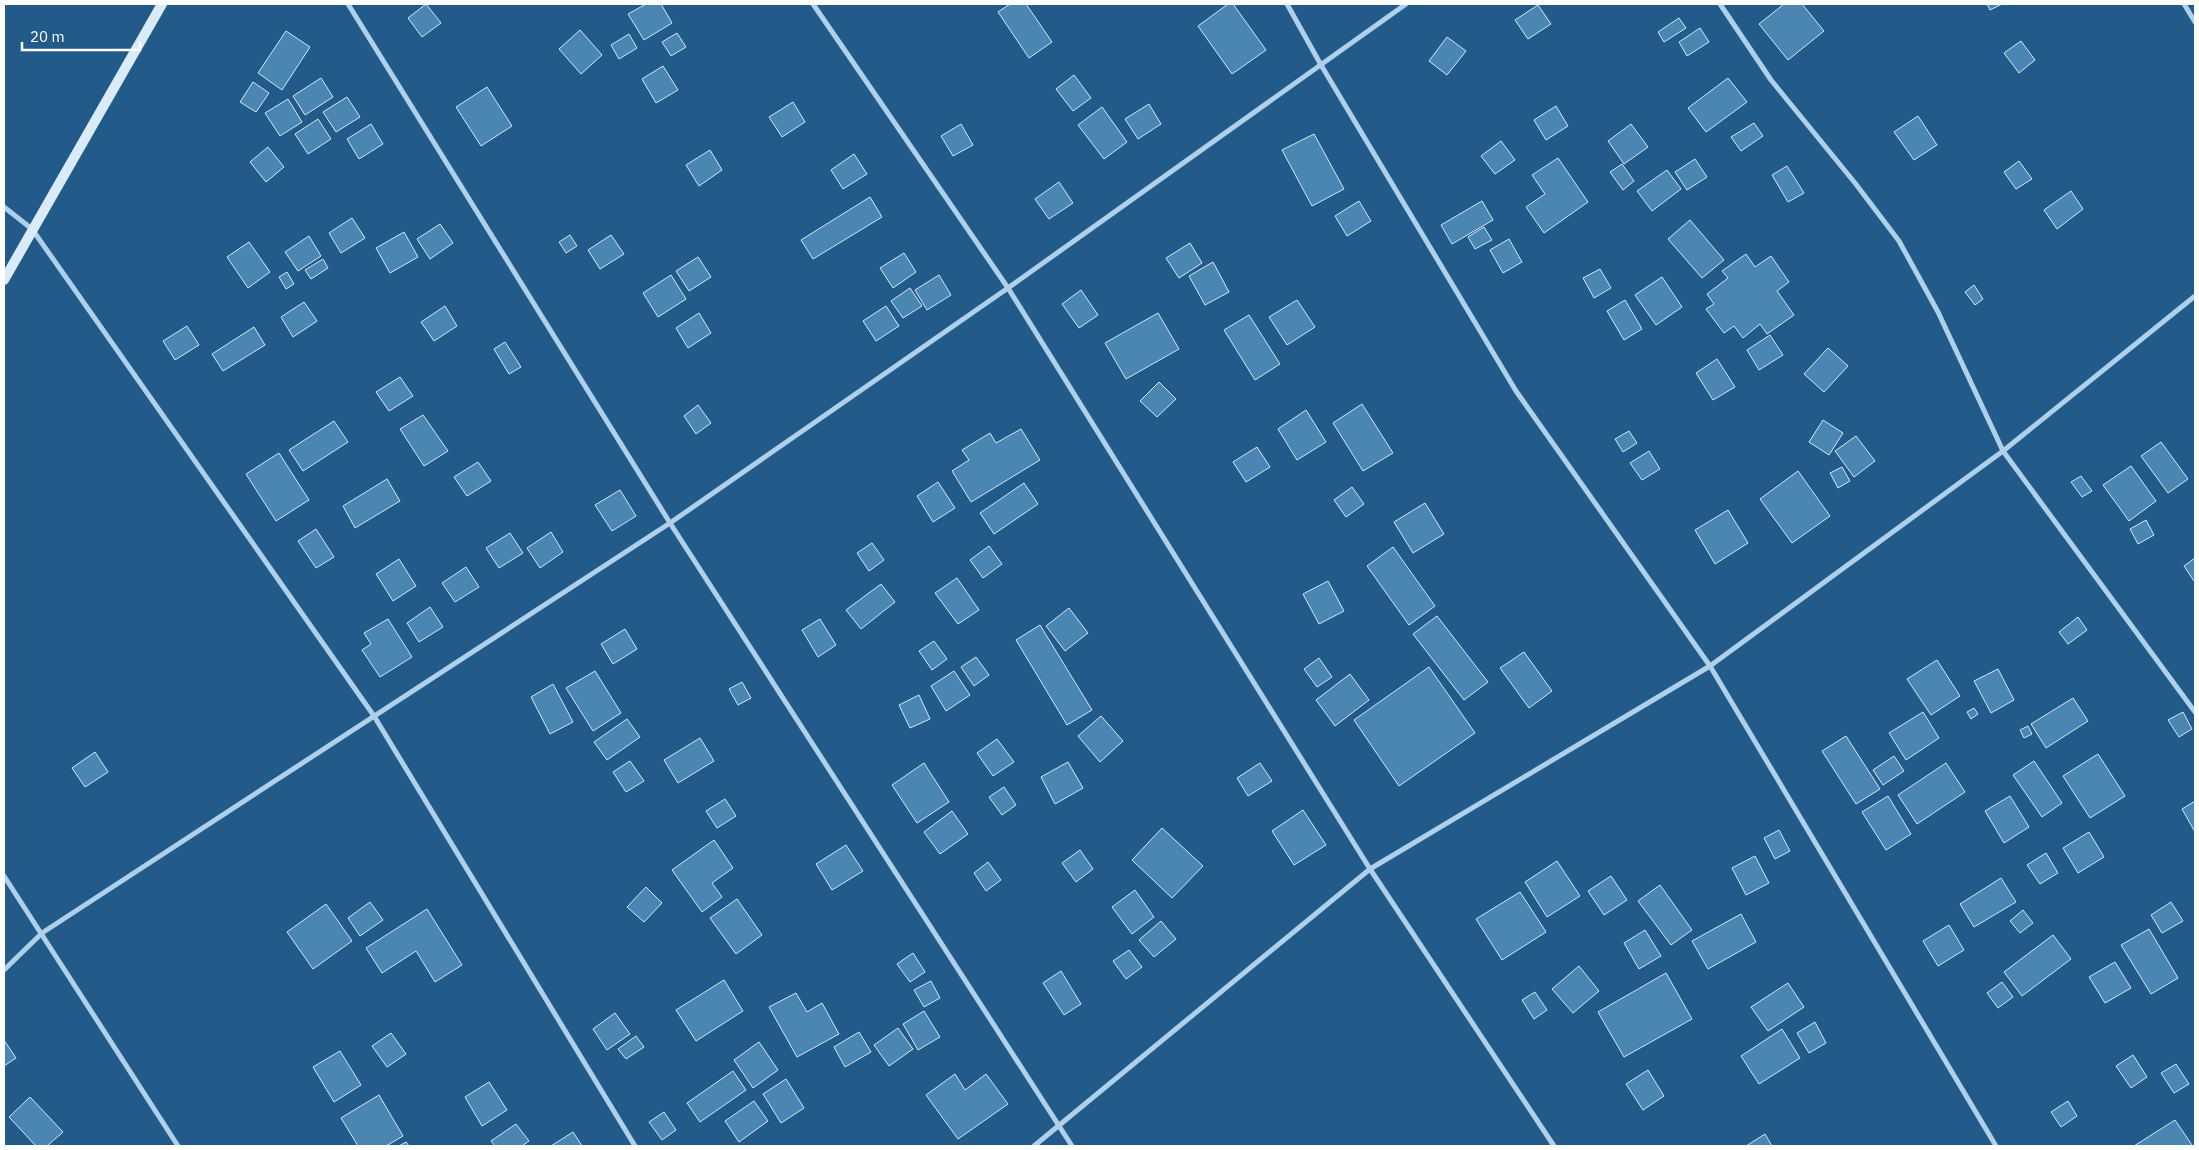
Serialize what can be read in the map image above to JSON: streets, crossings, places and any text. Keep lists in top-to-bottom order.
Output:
{
  "scale_bar": "20 m"
}
